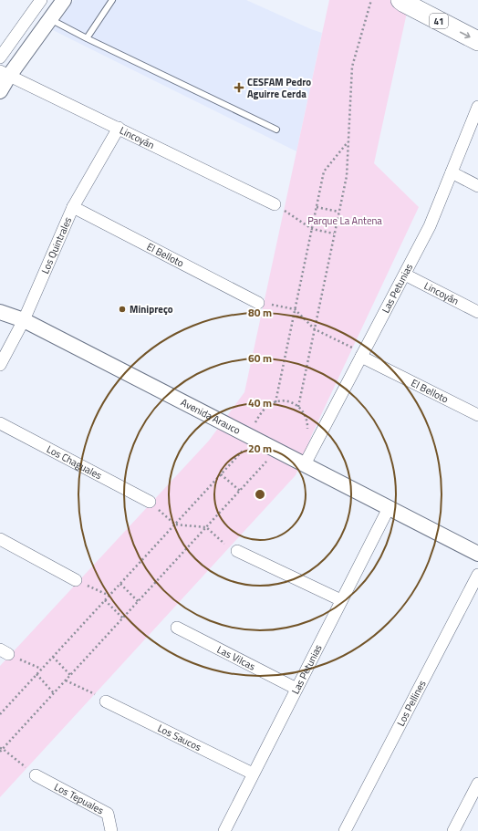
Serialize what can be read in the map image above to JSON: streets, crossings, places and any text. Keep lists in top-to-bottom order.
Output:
{
  "streets": {
    "main road": ["41"],
    "street": [
      "Lincoyán",
      "Los Quintrales",
      "El Belloto",
      "Las Petunias",
      "Avenida Arauco",
      "Los Chaguales",
      "Las Vilcas",
      "Los Pellines",
      "Los Saucos",
      "Los Tepuales"
    ]
  },
  "crossings": [
    ["Lincoyán", "Los Quintrales"],
    ["Lincoyán", "Las Petunias"],
    ["Los Quintrales", "El Belloto"],
    ["Los Quintrales", "Avenida Arauco"],
    ["El Belloto", "Las Petunias"],
    ["Las Petunias", "Avenida Arauco"],
    ["Las Petunias", "Las Vilcas"],
    ["Las Petunias", "Los Saucos"]
  ],
  "parks": ["Parque La Antena"],
  "places": {
    "health": ["CESFAM Pedro Aguirre Cerda"],
    "other": ["Minipreço"]
  },
  "rings": [
    "80 m",
    "60 m",
    "40 m",
    "20 m"
  ]
}
